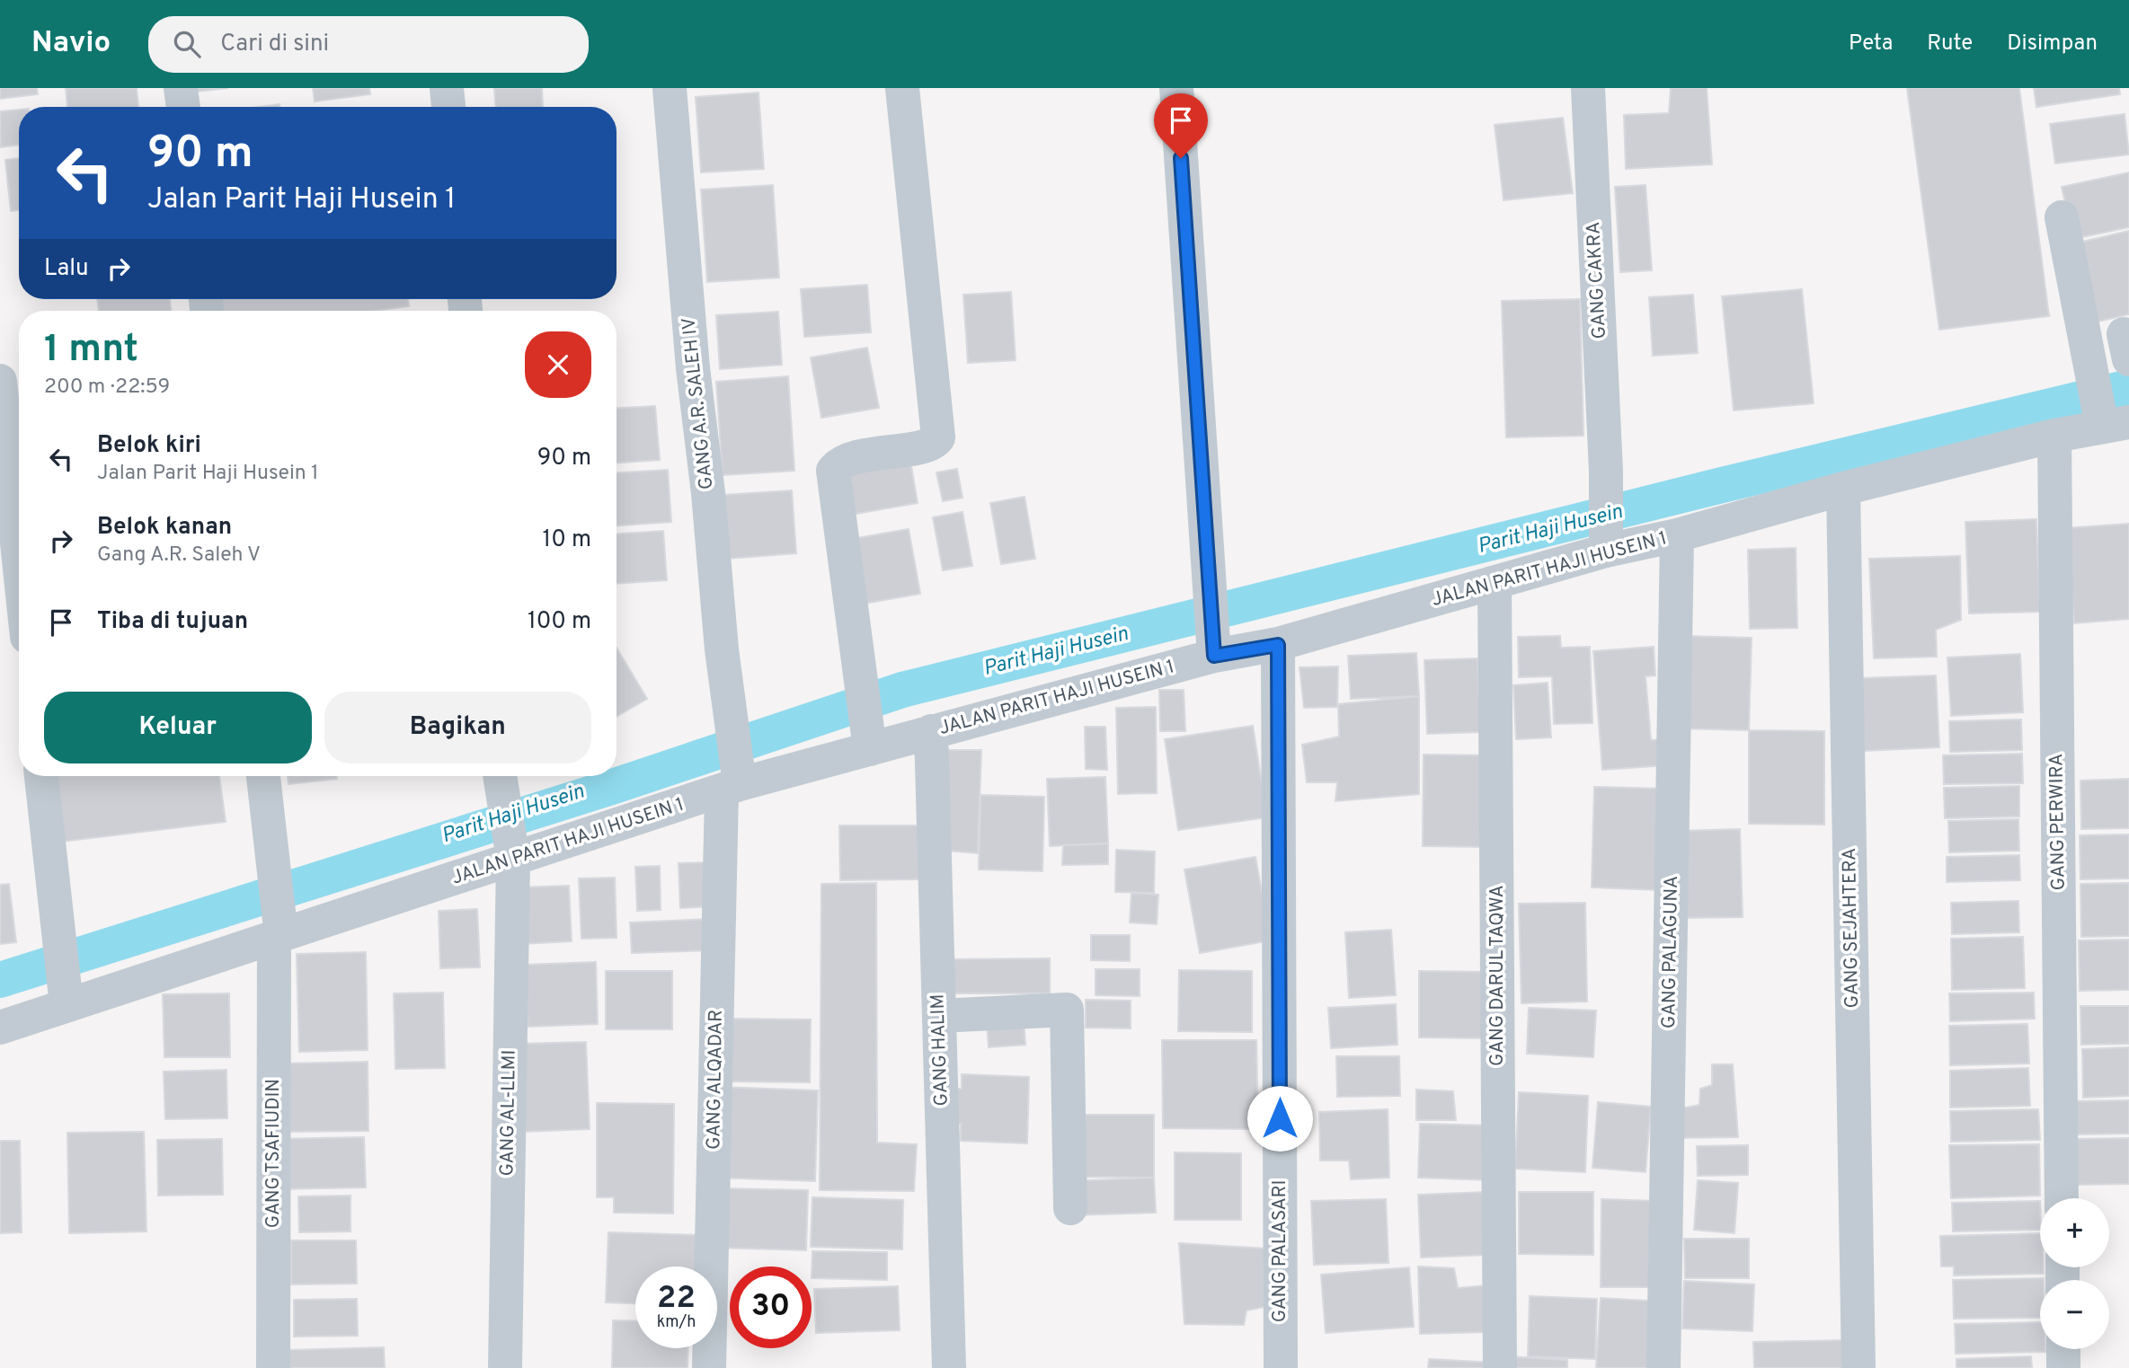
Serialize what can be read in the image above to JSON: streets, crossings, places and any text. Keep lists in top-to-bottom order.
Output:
{
  "streets": {
    "street": [
      "GANG CAKRA",
      "GANG A.R. SALEH IV",
      "JALAN PARIT HAJI HUSEIN 1",
      "GANG PERWIRA",
      "GANG SEJAHTERA",
      "GANG PALAGUNA",
      "GANG DARUL TAQWA",
      "GANG HALIM",
      "GANG ALQADAR",
      "GANG AL-LLMI",
      "GANG TSAFIUDIN",
      "GANG PALASARI"
    ]
  },
  "crossings": [
    ["GANG CAKRA", "JALAN PARIT HAJI HUSEIN 1"],
    ["GANG A.R. SALEH IV", "JALAN PARIT HAJI HUSEIN 1"],
    ["GANG A.R. SALEH IV", "GANG ALQADAR"],
    ["JALAN PARIT HAJI HUSEIN 1", "GANG PERWIRA"],
    ["JALAN PARIT HAJI HUSEIN 1", "GANG SEJAHTERA"],
    ["JALAN PARIT HAJI HUSEIN 1", "GANG PALAGUNA"],
    ["JALAN PARIT HAJI HUSEIN 1", "GANG DARUL TAQWA"],
    ["JALAN PARIT HAJI HUSEIN 1", "GANG HALIM"],
    ["JALAN PARIT HAJI HUSEIN 1", "GANG ALQADAR"],
    ["JALAN PARIT HAJI HUSEIN 1", "GANG AL-LLMI"],
    ["JALAN PARIT HAJI HUSEIN 1", "GANG TSAFIUDIN"],
    ["JALAN PARIT HAJI HUSEIN 1", "GANG PALASARI"]
  ],
  "water": ["Parit Haji Husein"],
  "page": {
    "header": "Navio",
    "search": "Cari di sini",
    "nav": ["Peta", "Rute", "Disimpan"],
    "turn": ["90 m", "Jalan Parit Haji Husein 1"],
    "then": "Lalu",
    "heading": ["1 mnt", "200 m · 22:59"],
    "list": [
      {
        "name": "Belok kiri",
        "note": "Jalan Parit Haji Husein 1",
        "value": "90 m"
      },
      {
        "name": "Belok kanan",
        "note": "Gang A.R. Saleh V",
        "value": "10 m"
      },
      {
        "name": "Tiba di tujuan",
        "value": "100 m"
      }
    ],
    "buttons": ["Keluar", "Bagikan"],
    "map_buttons": ["+", "−"],
    "speed": "22 km/h",
    "limit": "30"
  }
}
